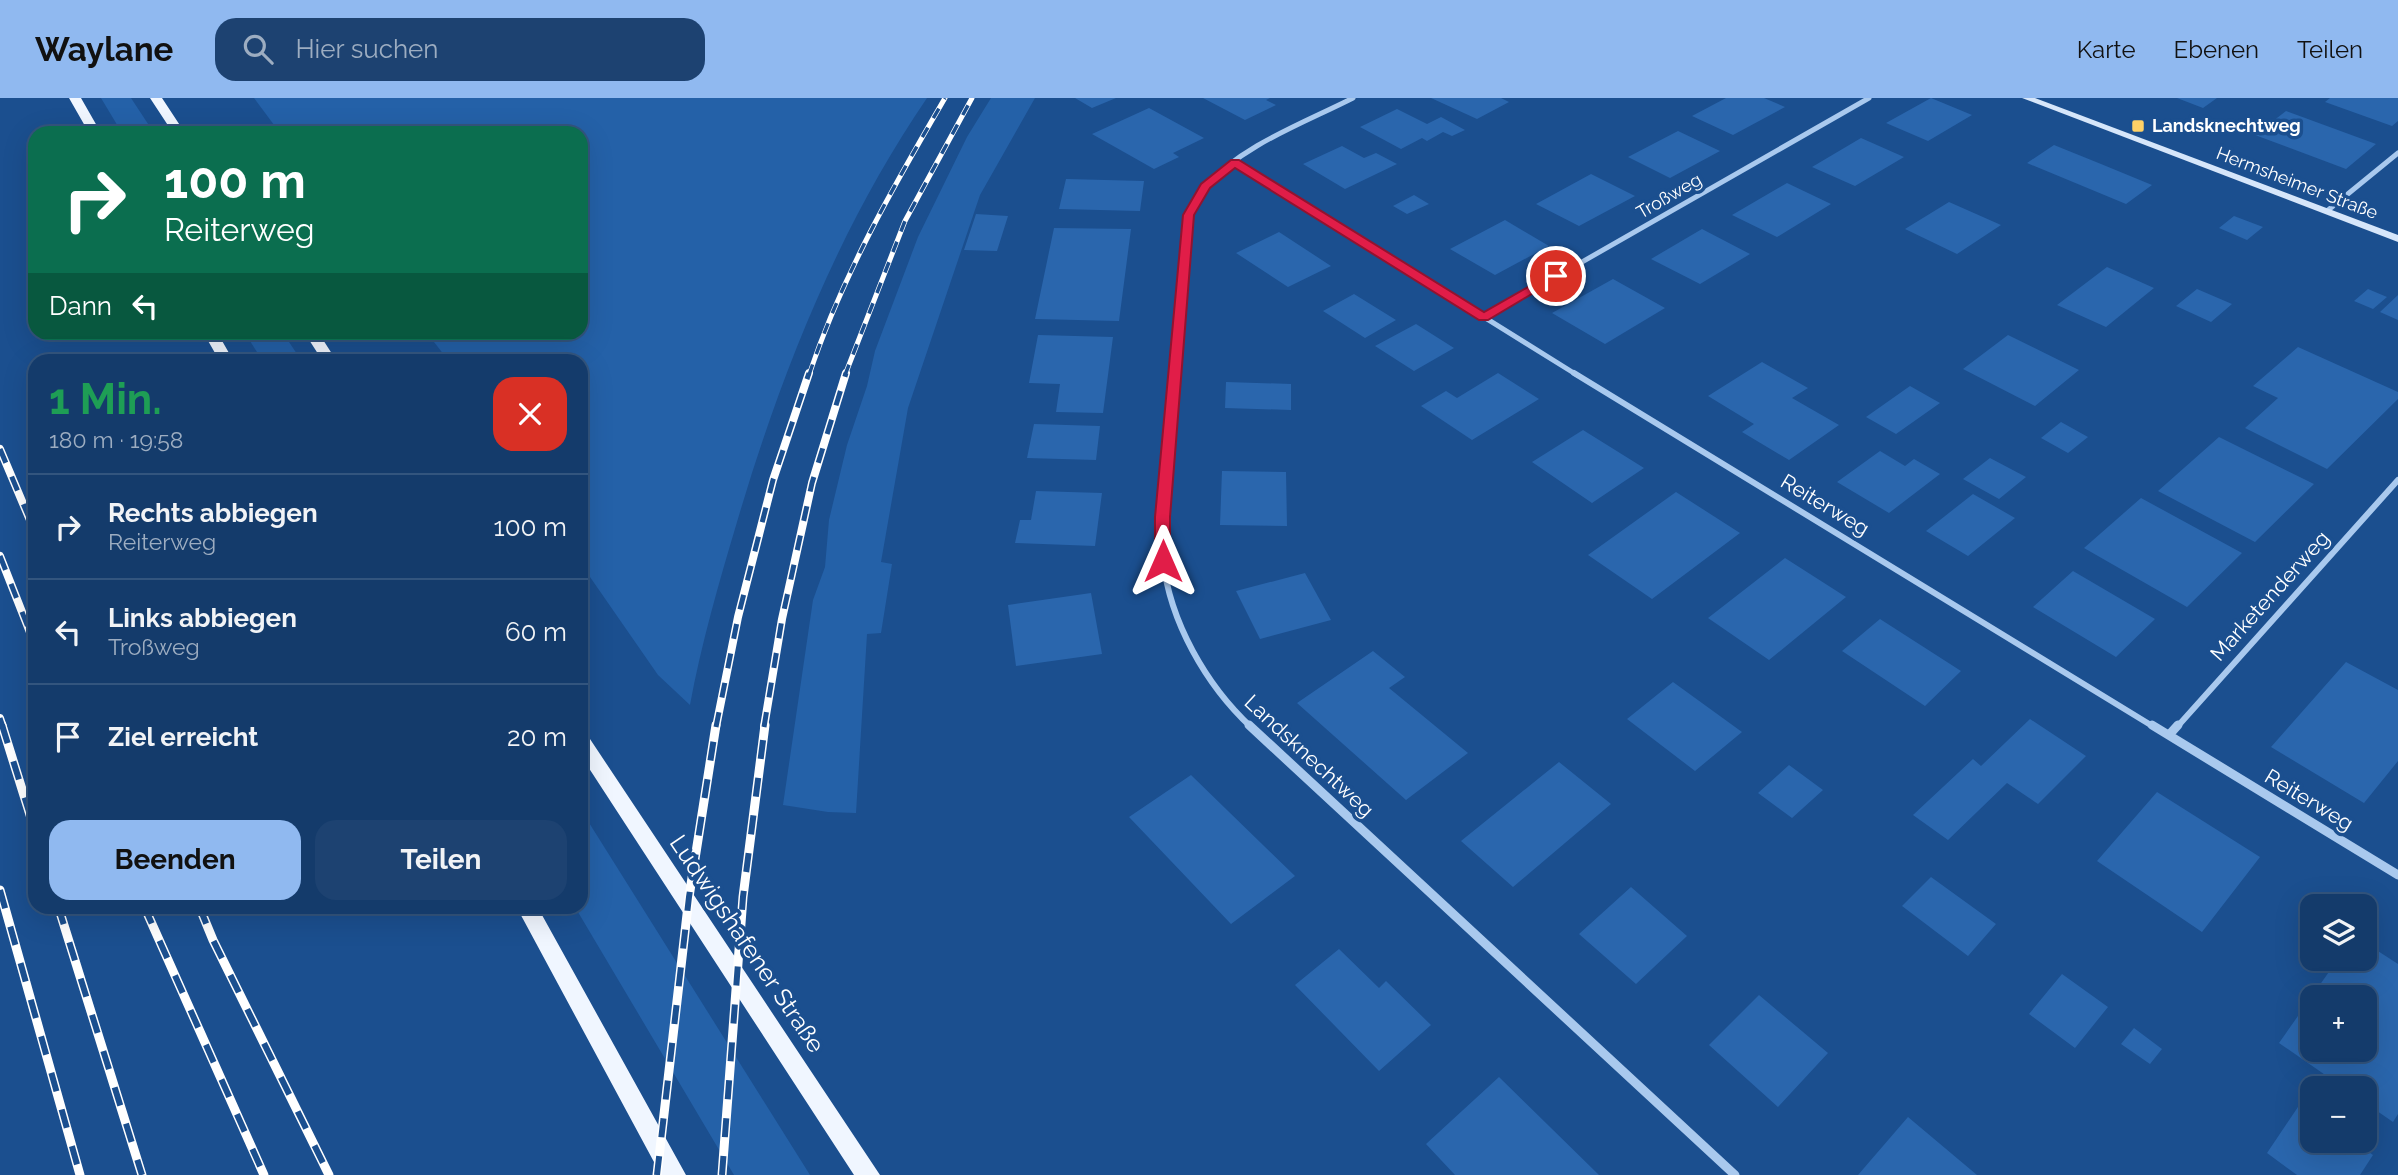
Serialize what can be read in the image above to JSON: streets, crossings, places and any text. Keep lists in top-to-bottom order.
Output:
{
  "streets": {
    "main road": ["Ludwigshafener Straße"],
    "street": [
      "Hermsheimer Straße",
      "Troßweg",
      "Reiterweg",
      "Marketenderweg",
      "Landsknechtweg"
    ]
  },
  "crossings": [
    ["Troßweg", "Reiterweg"],
    ["Reiterweg", "Marketenderweg"],
    ["Reiterweg", "Landsknechtweg"]
  ],
  "places": {
    "transit": ["Landsknechtweg"]
  },
  "page": {
    "header": "Waylane",
    "search": "Hier suchen",
    "nav": ["Karte", "Ebenen", "Teilen"],
    "turn": ["100 m", "Reiterweg"],
    "then": "Dann",
    "heading": ["1 Min.", "180 m · 19:58"],
    "list": [
      {
        "name": "Rechts abbiegen",
        "note": "Reiterweg",
        "value": "100 m"
      },
      {
        "name": "Links abbiegen",
        "note": "Troßweg",
        "value": "60 m"
      },
      {
        "name": "Ziel erreicht",
        "value": "20 m"
      }
    ],
    "buttons": ["Beenden", "Teilen"],
    "map_buttons": ["+", "−"]
  }
}
